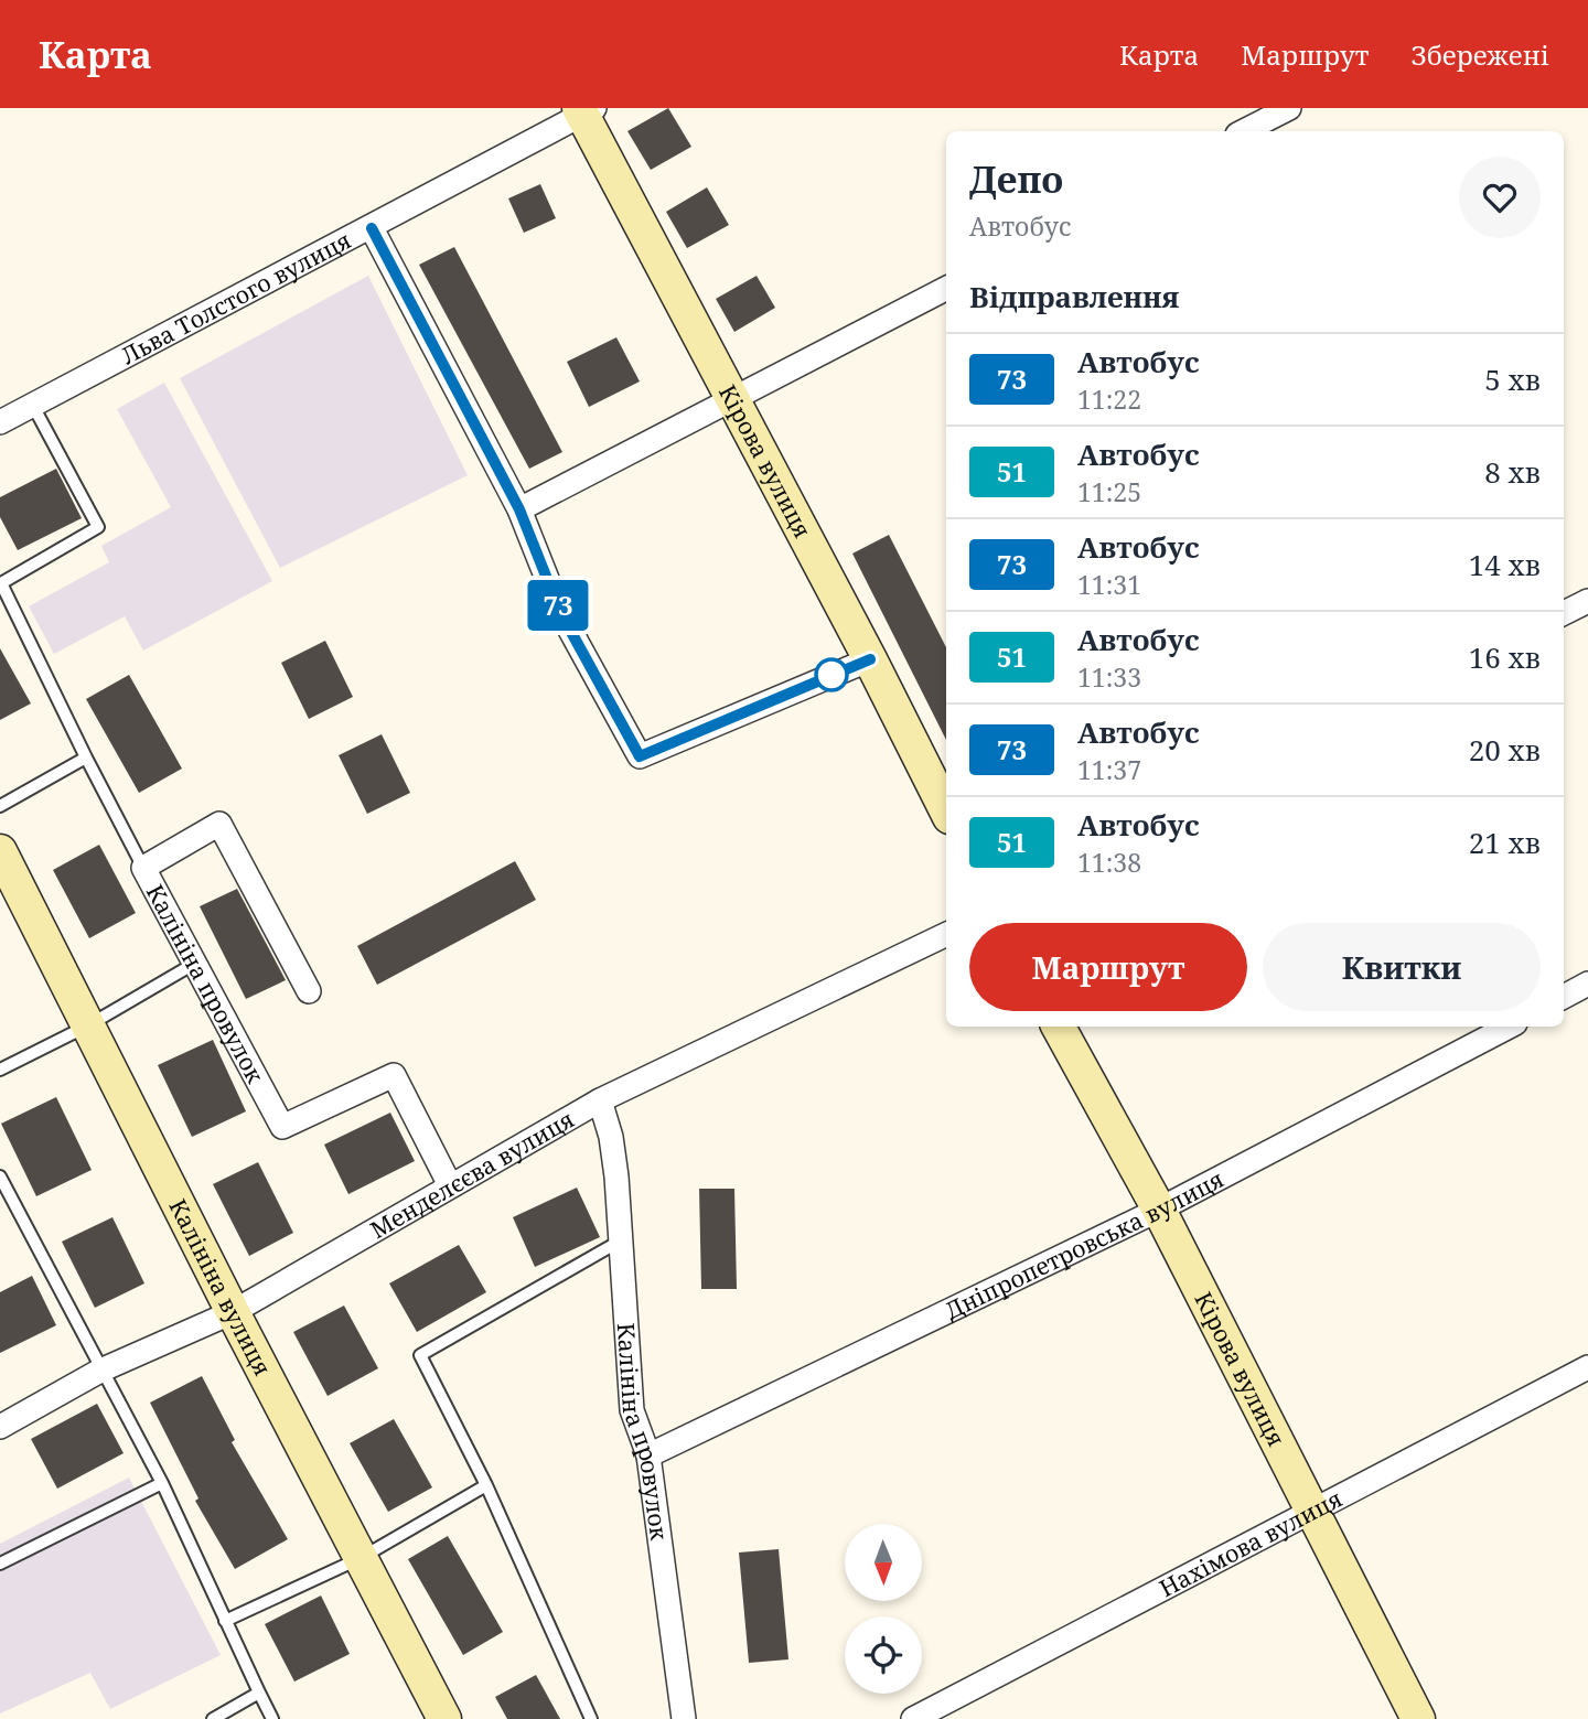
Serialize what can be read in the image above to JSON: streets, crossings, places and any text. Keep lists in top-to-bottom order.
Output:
{
  "streets": {
    "main road": ["Кірова вулиця", "Калініна вулиця"],
    "street": [
      "Льва Толстого вулиця",
      "Калініна провулок",
      "Менделєєва вулиця",
      "Дніпропетровська вулиця",
      "Нахімова вулиця"
    ]
  },
  "crossings": [
    ["Льва Толстого вулиця", "Кірова вулиця"],
    ["Кірова вулиця", "Дніпропетровська вулиця"],
    ["Кірова вулиця", "Нахімова вулиця"],
    ["Калініна провулок", "Менделєєва вулиця"],
    ["Калініна провулок", "Дніпропетровська вулиця"],
    ["Менделєєва вулиця", "Калініна вулиця"]
  ],
  "lines": ["bus line 73"],
  "north": "bottom",
  "page": {
    "header": "Карта",
    "nav": ["Карта", "Маршрут", "Збережені"],
    "on_map": "73",
    "heading": [
      ["Депо", "Автобус"],
      "Відправлення"
    ],
    "list": [
      {
        "mark": "73",
        "name": "Автобус",
        "note": "11:22",
        "value": "5 хв"
      },
      {
        "mark": "51",
        "name": "Автобус",
        "note": "11:25",
        "value": "8 хв"
      },
      {
        "mark": "73",
        "name": "Автобус",
        "note": "11:31",
        "value": "14 хв"
      },
      {
        "mark": "51",
        "name": "Автобус",
        "note": "11:33",
        "value": "16 хв"
      },
      {
        "mark": "73",
        "name": "Автобус",
        "note": "11:37",
        "value": "20 хв"
      },
      {
        "mark": "51",
        "name": "Автобус",
        "note": "11:38",
        "value": "21 хв"
      }
    ],
    "buttons": ["Маршрут", "Квитки"]
  }
}
